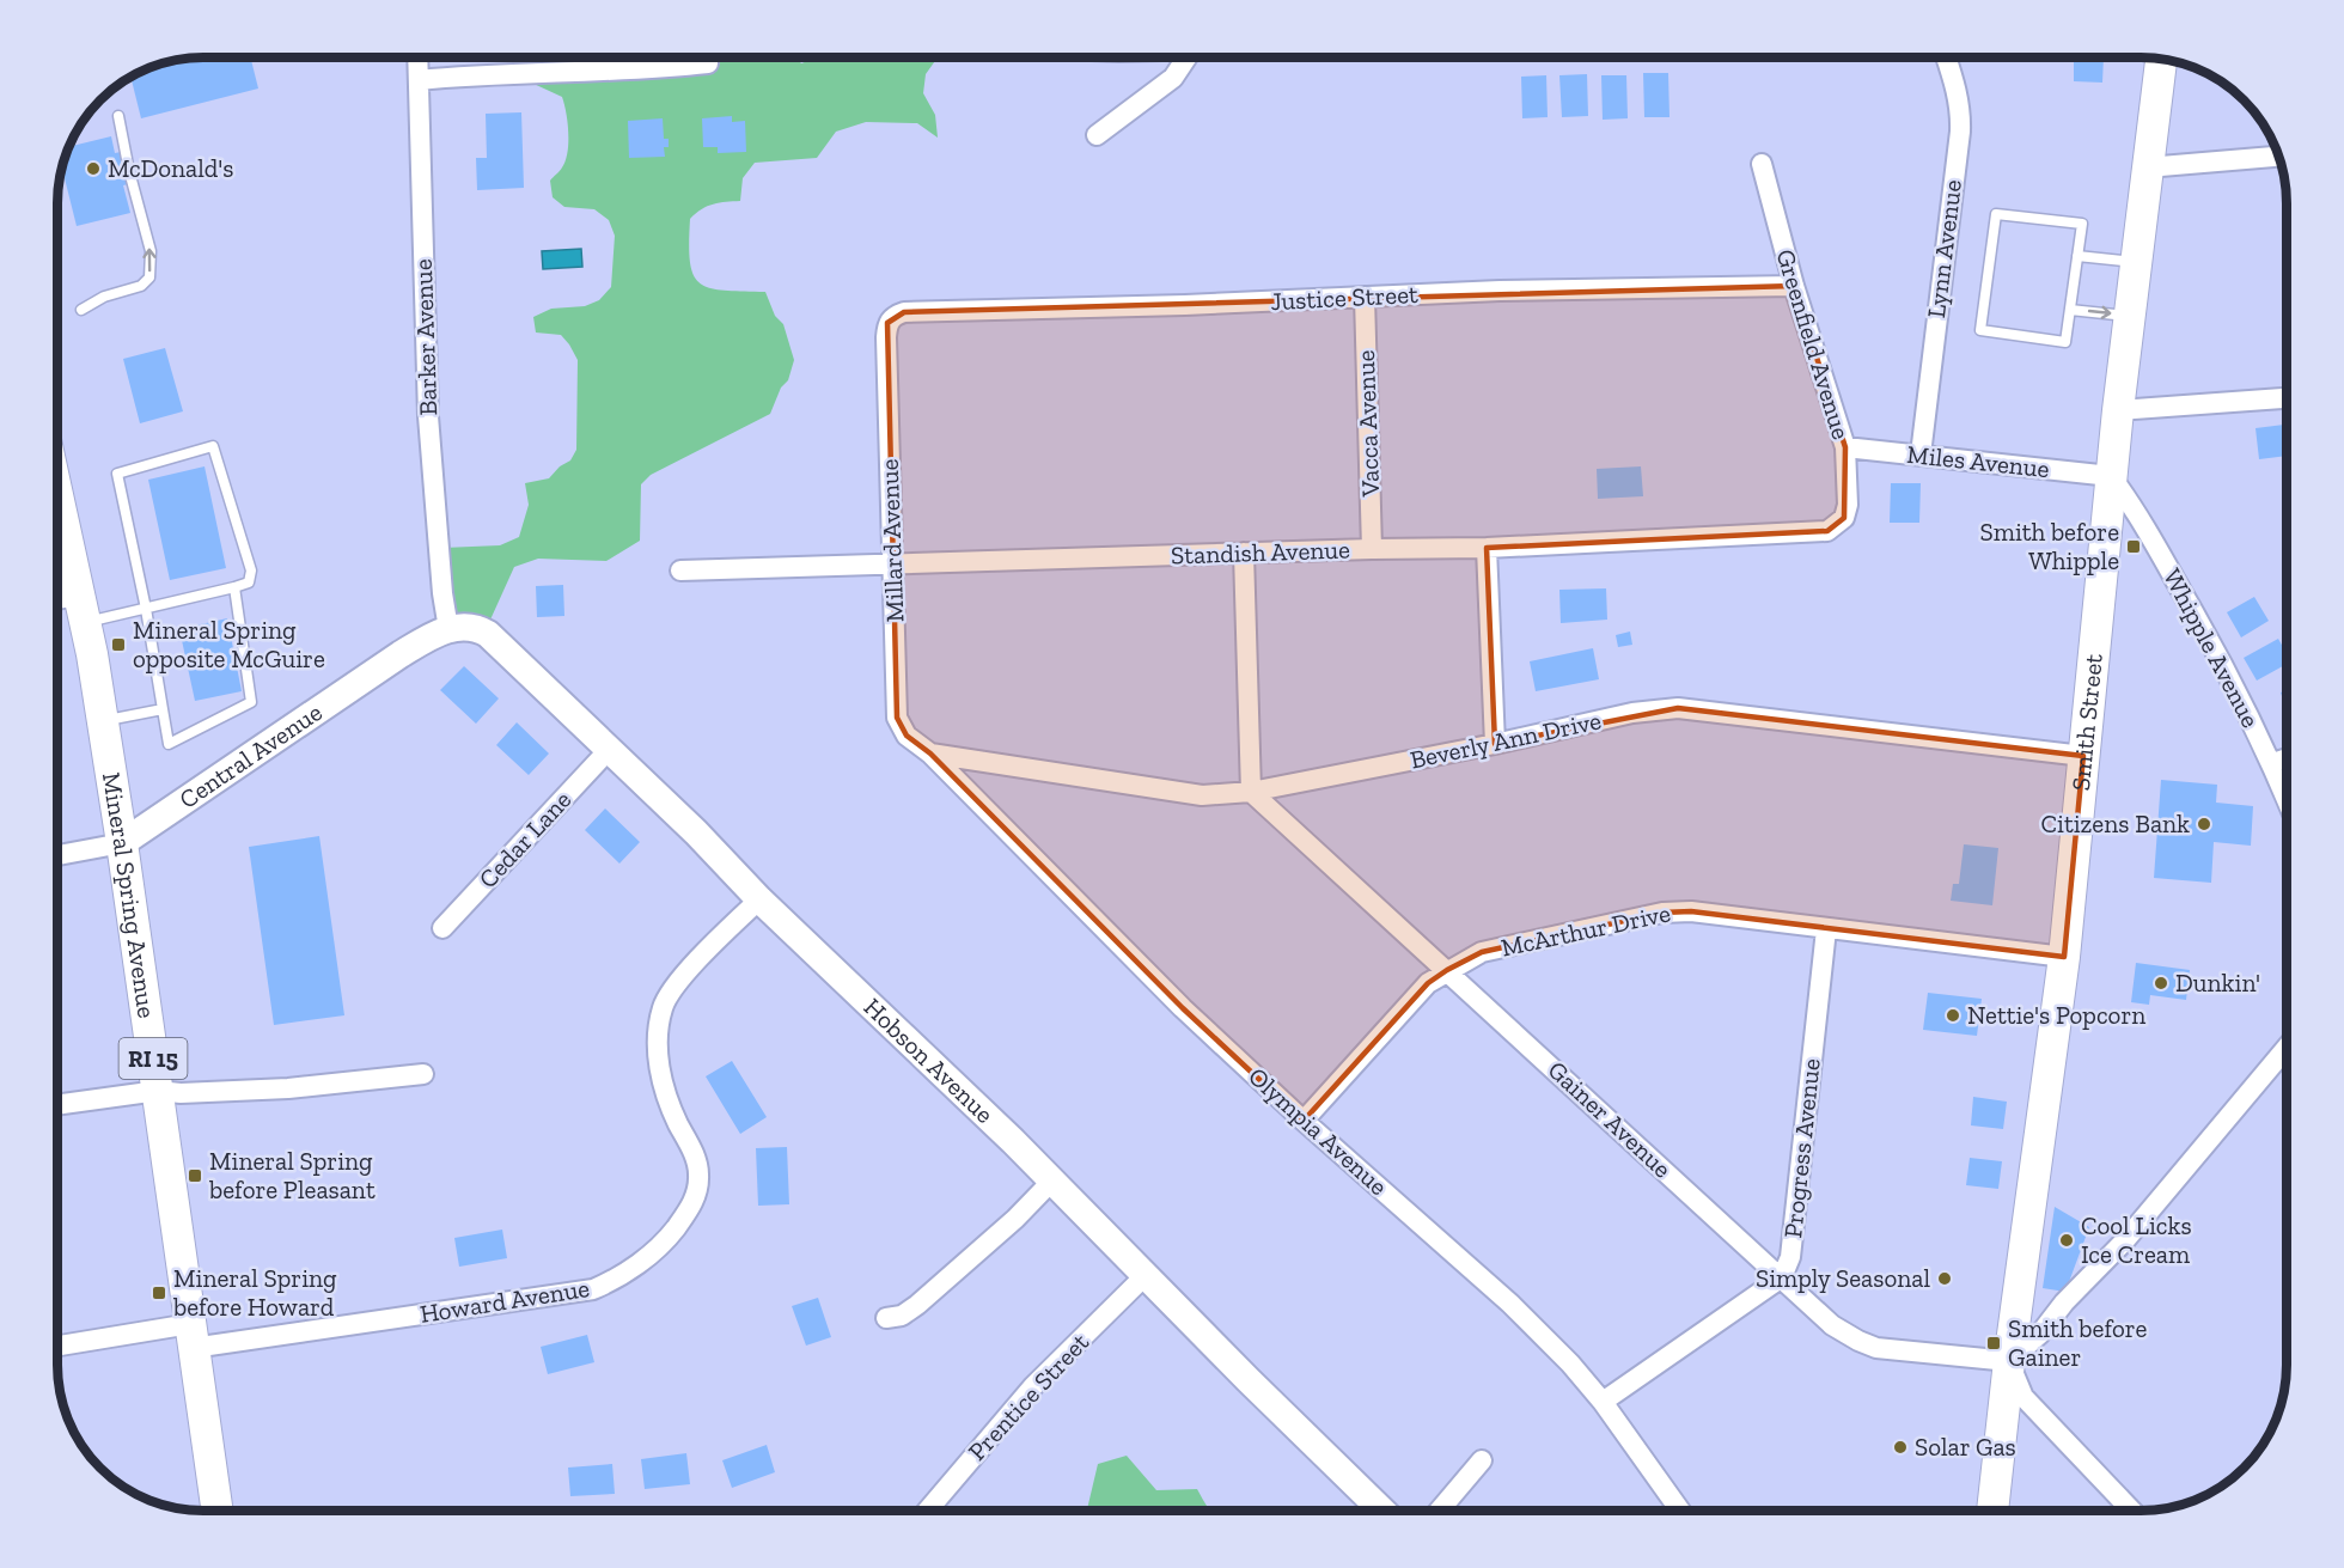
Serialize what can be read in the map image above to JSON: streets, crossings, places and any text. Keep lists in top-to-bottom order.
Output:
{
  "streets": {
    "main road": ["Smith Street", "Mineral Spring Avenue", "RI 15"],
    "street": [
      "Lynn Avenue",
      "Justice Street",
      "Barker Avenue",
      "Greenfield Avenue",
      "Vacca Avenue",
      "Miles Avenue",
      "Millard Avenue",
      "Standish Avenue",
      "Whipple Avenue",
      "Beverly Ann Drive",
      "Central Avenue",
      "Cedar Lane",
      "McArthur Drive",
      "Hobson Avenue",
      "Gainer Avenue",
      "Olympia Avenue",
      "Progress Avenue",
      "Howard Avenue",
      "Prentice Street"
    ]
  },
  "crossings": [
    ["Lynn Avenue", "Miles Avenue"],
    ["Justice Street", "Greenfield Avenue"],
    ["Justice Street", "Vacca Avenue"],
    ["Justice Street", "Millard Avenue"],
    ["Barker Avenue", "Central Avenue"],
    ["Barker Avenue", "Hobson Avenue"],
    ["Greenfield Avenue", "Miles Avenue"],
    ["Greenfield Avenue", "Standish Avenue"],
    ["Vacca Avenue", "Standish Avenue"],
    ["Miles Avenue", "Whipple Avenue"],
    ["Miles Avenue", "Smith Street"],
    ["Millard Avenue", "Standish Avenue"],
    ["Millard Avenue", "Beverly Ann Drive"],
    ["Millard Avenue", "Olympia Avenue"],
    ["Whipple Avenue", "Smith Street"],
    ["Smith Street", "Beverly Ann Drive"],
    ["Smith Street", "McArthur Drive"],
    ["Smith Street", "Gainer Avenue"],
    ["Beverly Ann Drive", "Gainer Avenue"],
    ["Beverly Ann Drive", "Olympia Avenue"],
    ["Central Avenue", "Mineral Spring Avenue"],
    ["Central Avenue", "Hobson Avenue"],
    ["Cedar Lane", "Hobson Avenue"],
    ["Mineral Spring Avenue", "Howard Avenue"],
    ["McArthur Drive", "Gainer Avenue"],
    ["McArthur Drive", "Olympia Avenue"],
    ["McArthur Drive", "Progress Avenue"],
    ["Hobson Avenue", "Howard Avenue"],
    ["Hobson Avenue", "Prentice Street"],
    ["Gainer Avenue", "Progress Avenue"]
  ],
  "places": {
    "other": [
      "McDonald's",
      "Citizens Bank",
      "Dunkin'",
      "Nettie's Popcorn",
      "Cool Licks Ice Cream",
      "Simply Seasonal",
      "Solar Gas"
    ],
    "transit": [
      "Smith before Whipple",
      "Mineral Spring opposite McGuire",
      "Mineral Spring before Pleasant",
      "Mineral Spring before Howard",
      "Smith before Gainer"
    ]
  }
}
